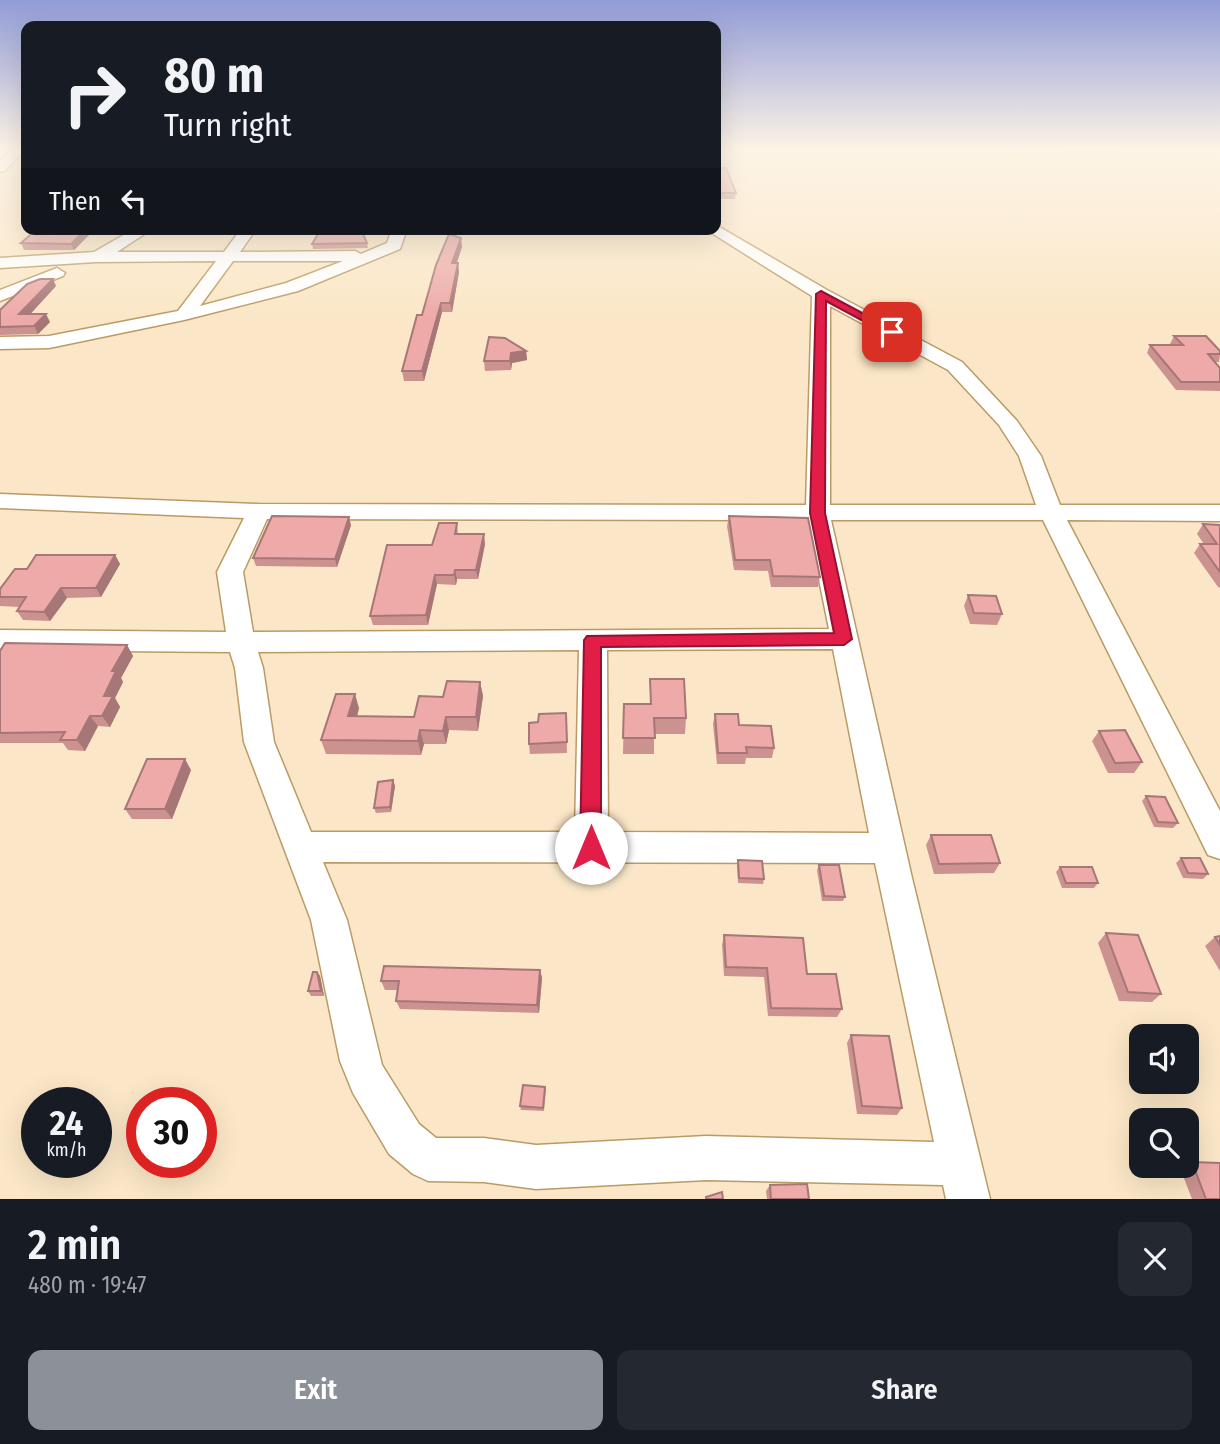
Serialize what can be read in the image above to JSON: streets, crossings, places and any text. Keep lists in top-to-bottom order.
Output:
{
  "page": {
    "turn": ["80 m", "Turn right"],
    "then": "Then",
    "speed": "24 km/h",
    "limit": "30",
    "heading": ["2 min", "480 m · 19:47"],
    "buttons": ["Exit", "Share"]
  }
}
